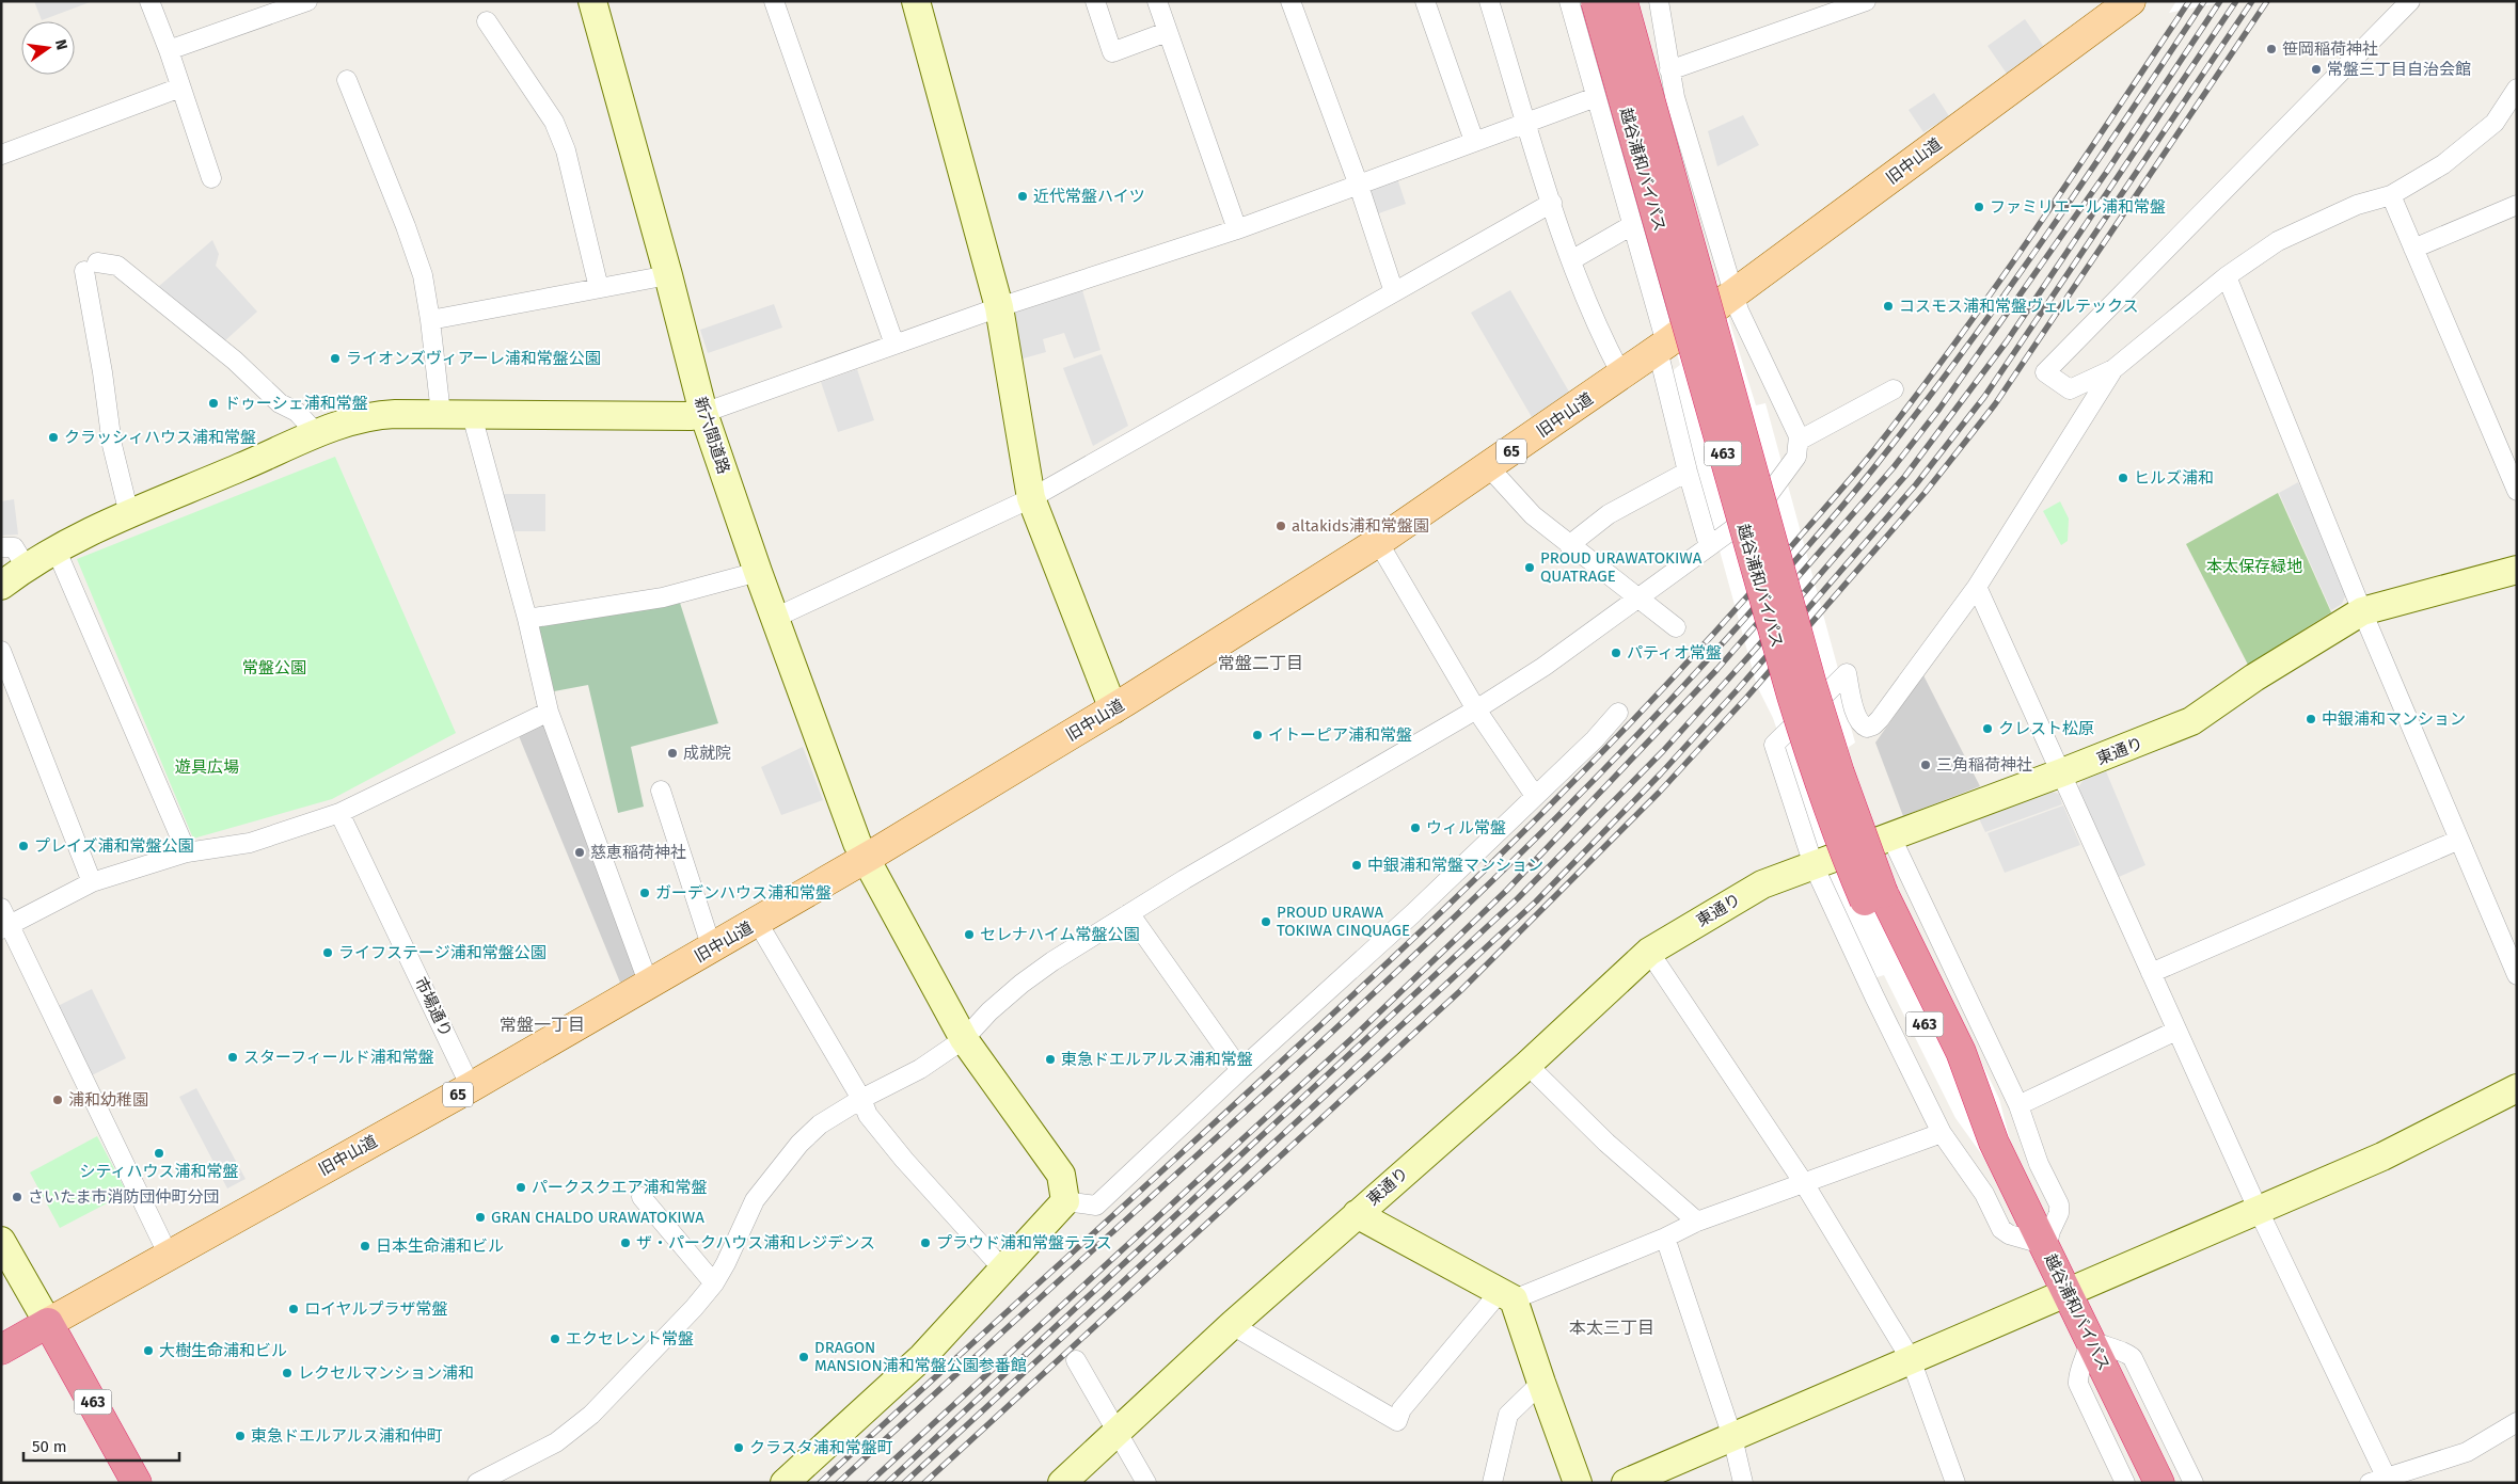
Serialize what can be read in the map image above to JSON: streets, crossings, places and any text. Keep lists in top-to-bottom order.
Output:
{
  "streets": {
    "highway": ["旧中山道", "越谷浦和バイパス", "463"],
    "main road": ["65"],
    "street": ["新六間道路", "東通り", "市場通り"]
  },
  "crossings": [
    ["旧中山道", "新六間道路"],
    ["旧中山道", "463"],
    ["旧中山道", "市場通り"]
  ],
  "districts": ["常盤二丁目", "常盤一丁目", "本太三丁目"],
  "parks": ["本太保存緑地", "常盤公園", "遊具広場"],
  "places": [
    "笹岡稲荷神社",
    "常盤三丁目自治会館",
    "近代常盤ハイツ",
    "ファミリエール浦和常盤",
    "コスモス浦和常盤ヴェルテックス",
    "ライオンズヴィアーレ浦和常盤公園",
    "ドゥーシェ浦和常盤",
    "クラッシィハウス浦和常盤",
    "ヒルズ浦和",
    "altakids浦和常盤園",
    "PROUD URAWATOKIWA QUATRAGE",
    "パティオ常盤",
    "中銀浦和マンション",
    "クレスト松原",
    "イトーピア浦和常盤",
    "成就院",
    "三角稲荷神社",
    "ウィル常盤",
    "プレイズ浦和常盤公園",
    "慈恵稲荷神社",
    "中銀浦和常盤マンション",
    "ガーデンハウス浦和常盤",
    "PROUD URAWA TOKIWA CINQUAGE",
    "セレナハイム常盤公園",
    "ライフステージ浦和常盤公園",
    "スターフィールド浦和常盤",
    "東急ドエルアルス浦和常盤",
    "浦和幼稚園",
    "シティハウス浦和常盤",
    "パークスクエア浦和常盤",
    "さいたま市消防団仲町分団",
    "GRAN CHALDO URAWATOKIWA",
    "ザ・パークハウス浦和レジデンス",
    "プラウド浦和常盤テラス",
    "日本生命浦和ビル",
    "ロイヤルプラザ常盤",
    "エクセレント常盤",
    "大樹生命浦和ビル",
    "DRAGON MANSION浦和常盤公園参番館",
    "レクセルマンション浦和",
    "東急ドエルアルス浦和仲町",
    "クラスタ浦和常盤町"
  ],
  "scale_bar": "50 m",
  "north": "right"
}
